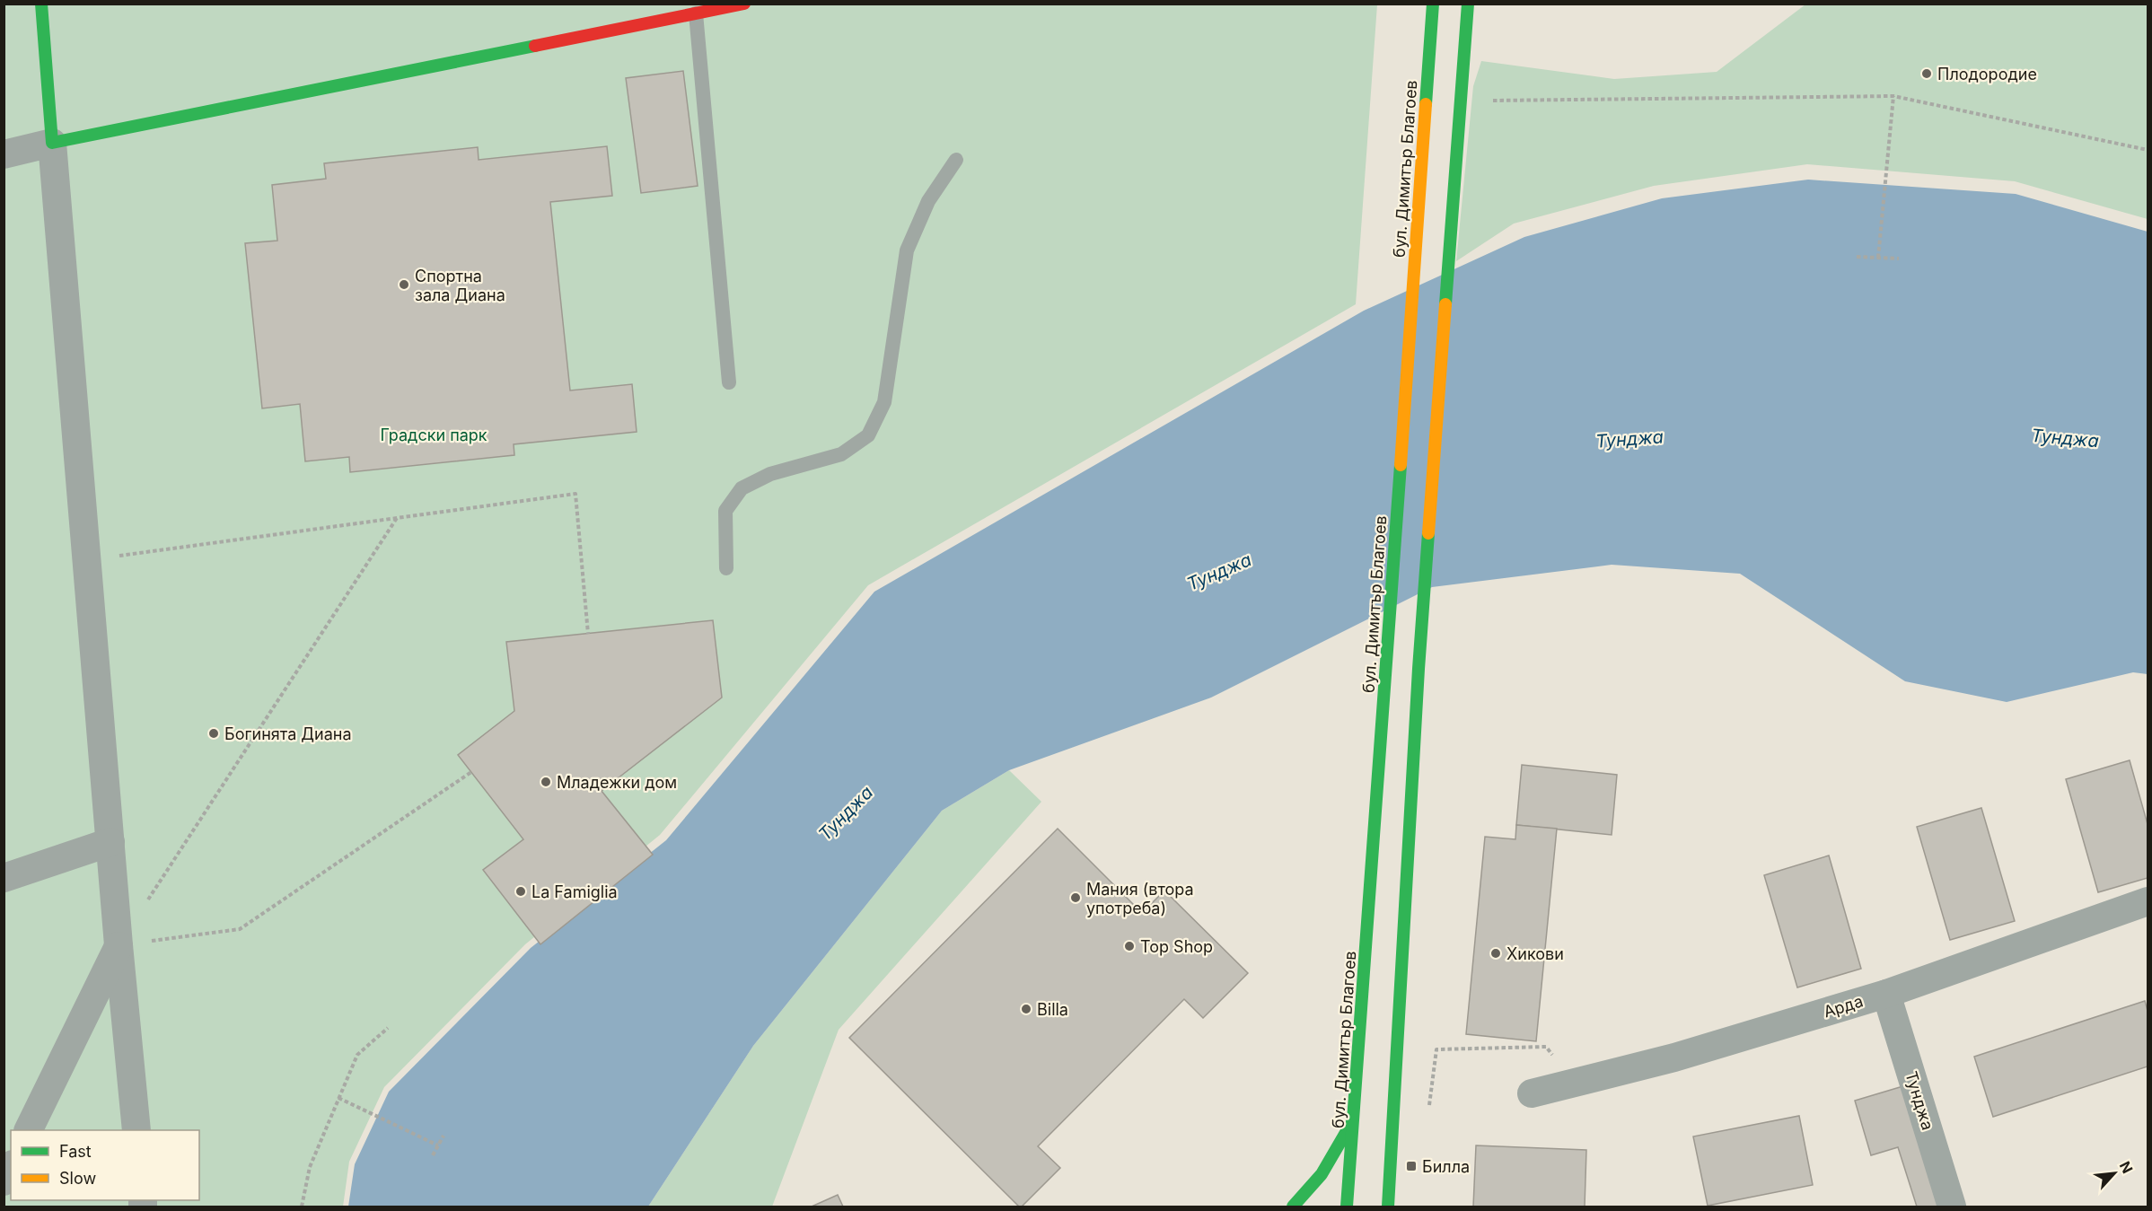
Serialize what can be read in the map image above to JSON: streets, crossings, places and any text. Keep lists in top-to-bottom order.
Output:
{
  "streets": {
    "main road": ["бул. Димитър Благоев"],
    "street": ["Арда", "Тунджа"]
  },
  "crossings": [
    ["Арда", "Тунджа"]
  ],
  "water": ["Тунджа"],
  "parks": ["Градски парк"],
  "places": {
    "other": [
      "Плодородие",
      "Спортна зала Диана",
      "Богинята Диана",
      "Младежки дом",
      "La Famiglia",
      "Мания (втора употреба)",
      "Top Shop",
      "Хикови",
      "Billa"
    ],
    "transit": ["Билла"]
  },
  "legend": ["Fast", "Slow"],
  "north": "top right"
}
